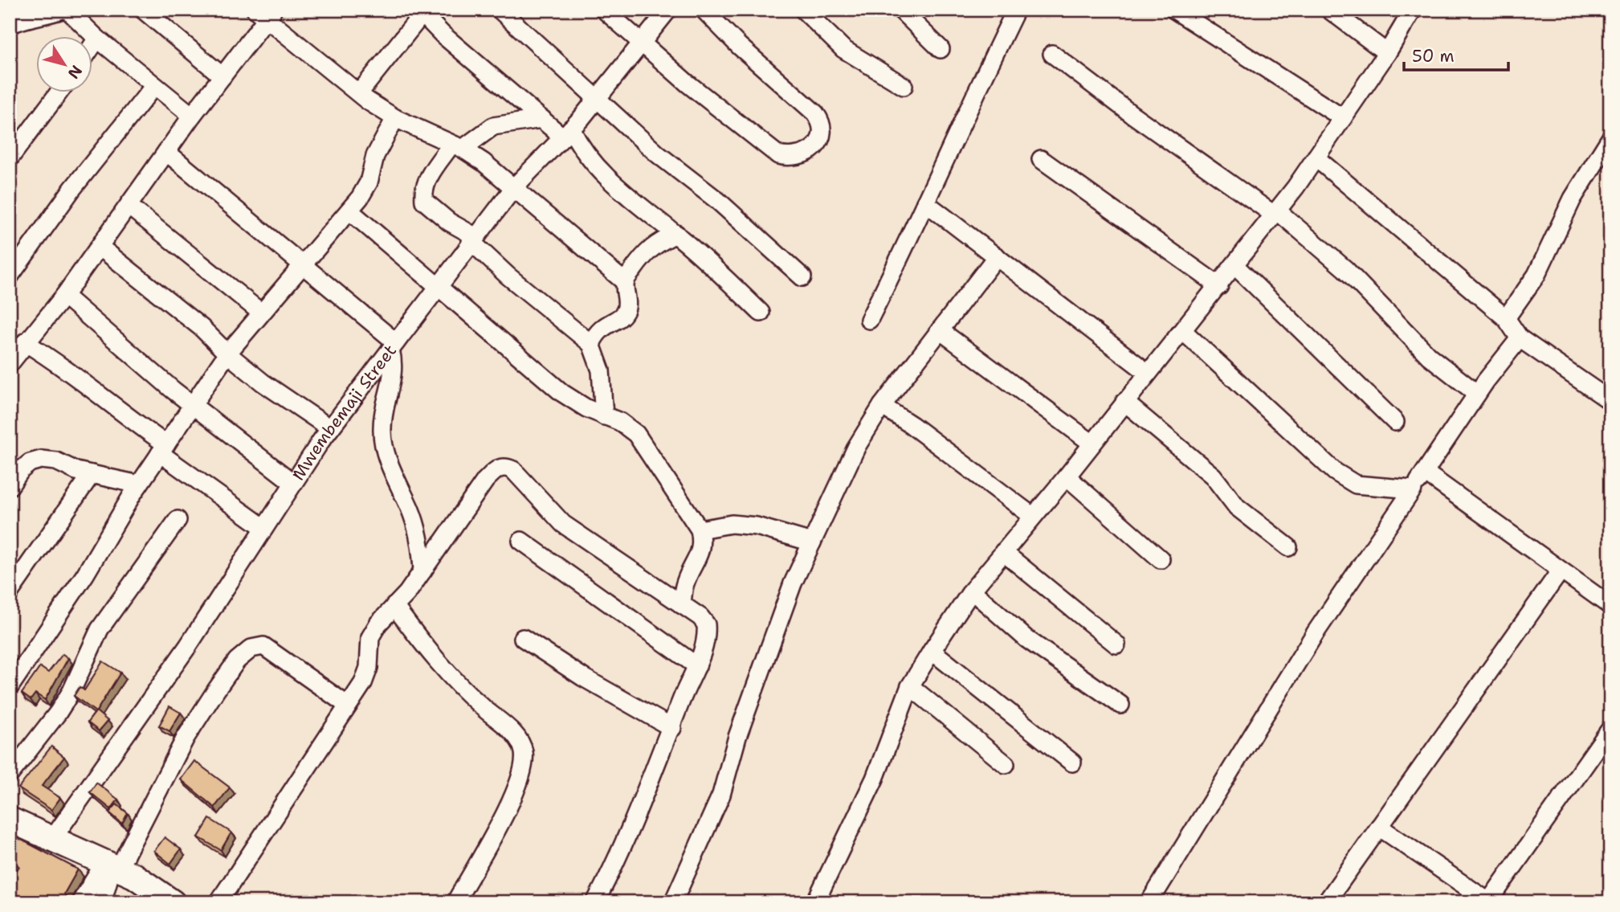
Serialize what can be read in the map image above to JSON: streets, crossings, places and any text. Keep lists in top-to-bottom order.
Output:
{
  "streets": {
    "street": ["Mwembemaji Street"]
  },
  "scale_bar": "50 m",
  "north": "bottom right"
}
